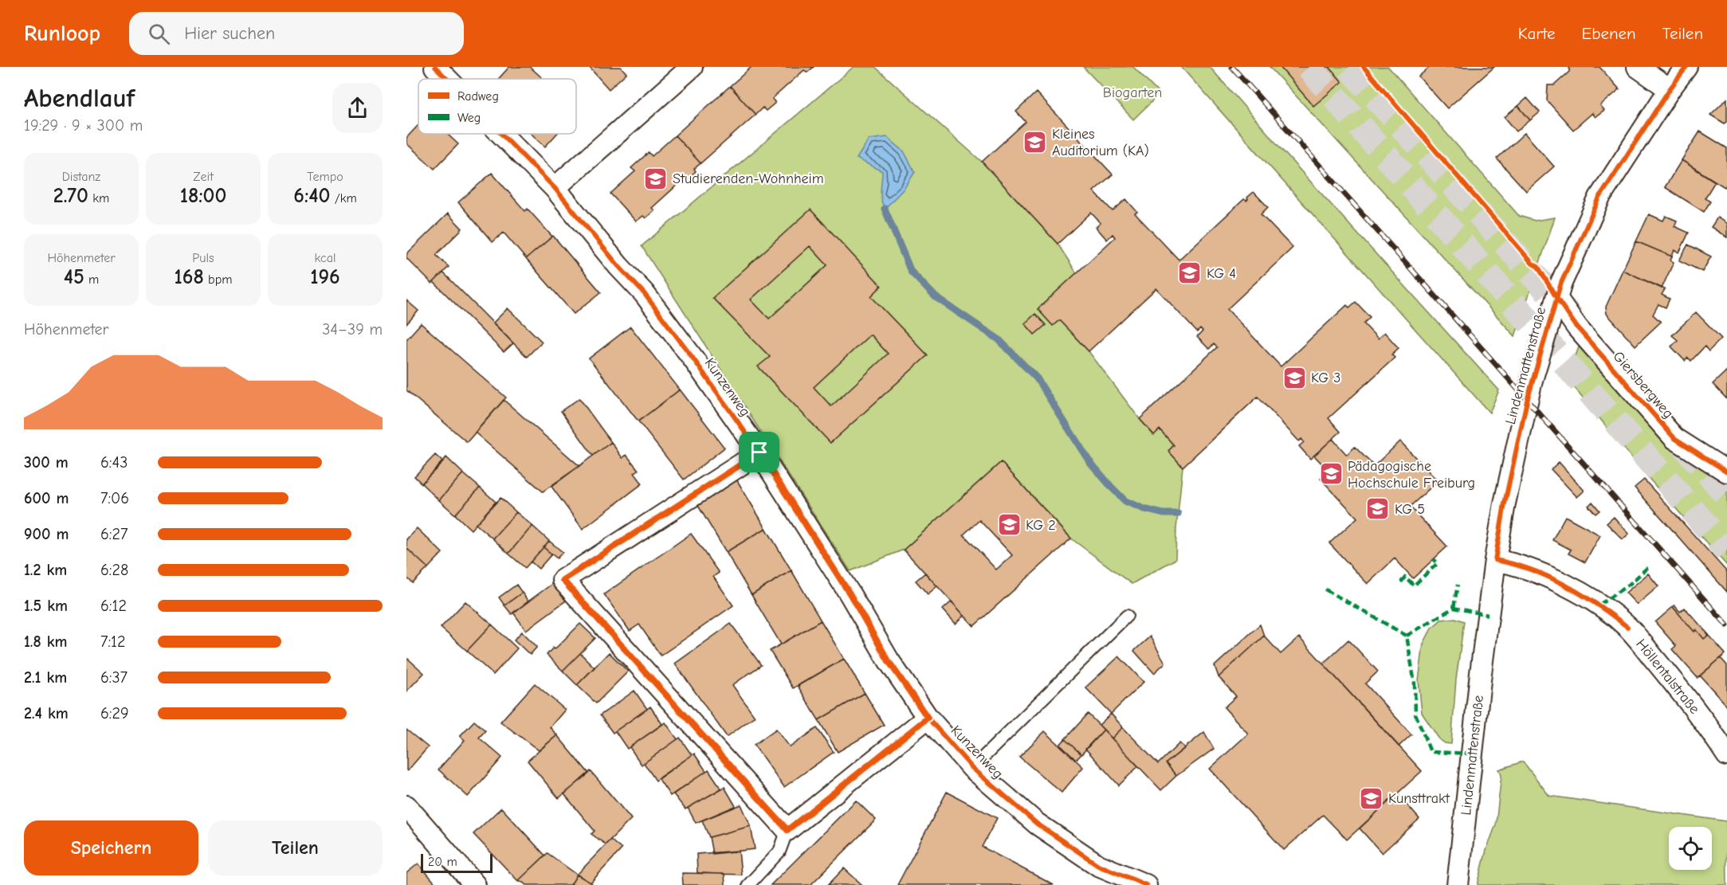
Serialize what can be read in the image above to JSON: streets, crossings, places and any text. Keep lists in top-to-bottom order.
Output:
{
  "streets": {
    "street": [
      "Lindenmattenstraße",
      "Giersbergweg",
      "Kunzenweg",
      "Höllentalstraße"
    ]
  },
  "crossings": [
    ["Lindenmattenstraße", "Giersbergweg"],
    ["Lindenmattenstraße", "Höllentalstraße"]
  ],
  "parks": ["Biogarten"],
  "places": {
    "school or university": [
      "Kleines Auditorium (KA)",
      "Studierenden-Wohnheim",
      "KG 4",
      "KG 3",
      "Pädagogische Hochschule Freiburg",
      "KG 5",
      "KG 2",
      "Kunsttrakt"
    ]
  },
  "legend": ["Radweg", "Weg"],
  "scale_bar": "20 m",
  "page": {
    "header": "Runloop",
    "search": "Hier suchen",
    "nav": ["Karte", "Ebenen", "Teilen"],
    "heading": ["Abendlauf", "19:29 · 9 × 300 m"],
    "stats": [
      ["Distanz", "2.70 km"],
      ["Zeit", "18:00"],
      ["Tempo", "6:40 /km"],
      ["Höhenmeter", "45 m"],
      ["Puls", "168 bpm"],
      ["kcal", "196"]
    ],
    "chart": ["Höhenmeter", "34–39 m"],
    "list": [
      {
        "name": "300 m",
        "note": "6:43"
      },
      {
        "name": "600 m",
        "note": "7:06"
      },
      {
        "name": "900 m",
        "note": "6:27"
      },
      {
        "name": "1.2 km",
        "note": "6:28"
      },
      {
        "name": "1.5 km",
        "note": "6:12"
      },
      {
        "name": "1.8 km",
        "note": "7:12"
      },
      {
        "name": "2.1 km",
        "note": "6:37"
      },
      {
        "name": "2.4 km",
        "note": "6:29"
      }
    ],
    "buttons": ["Speichern", "Teilen"],
    "scale": "20 m"
  }
}
